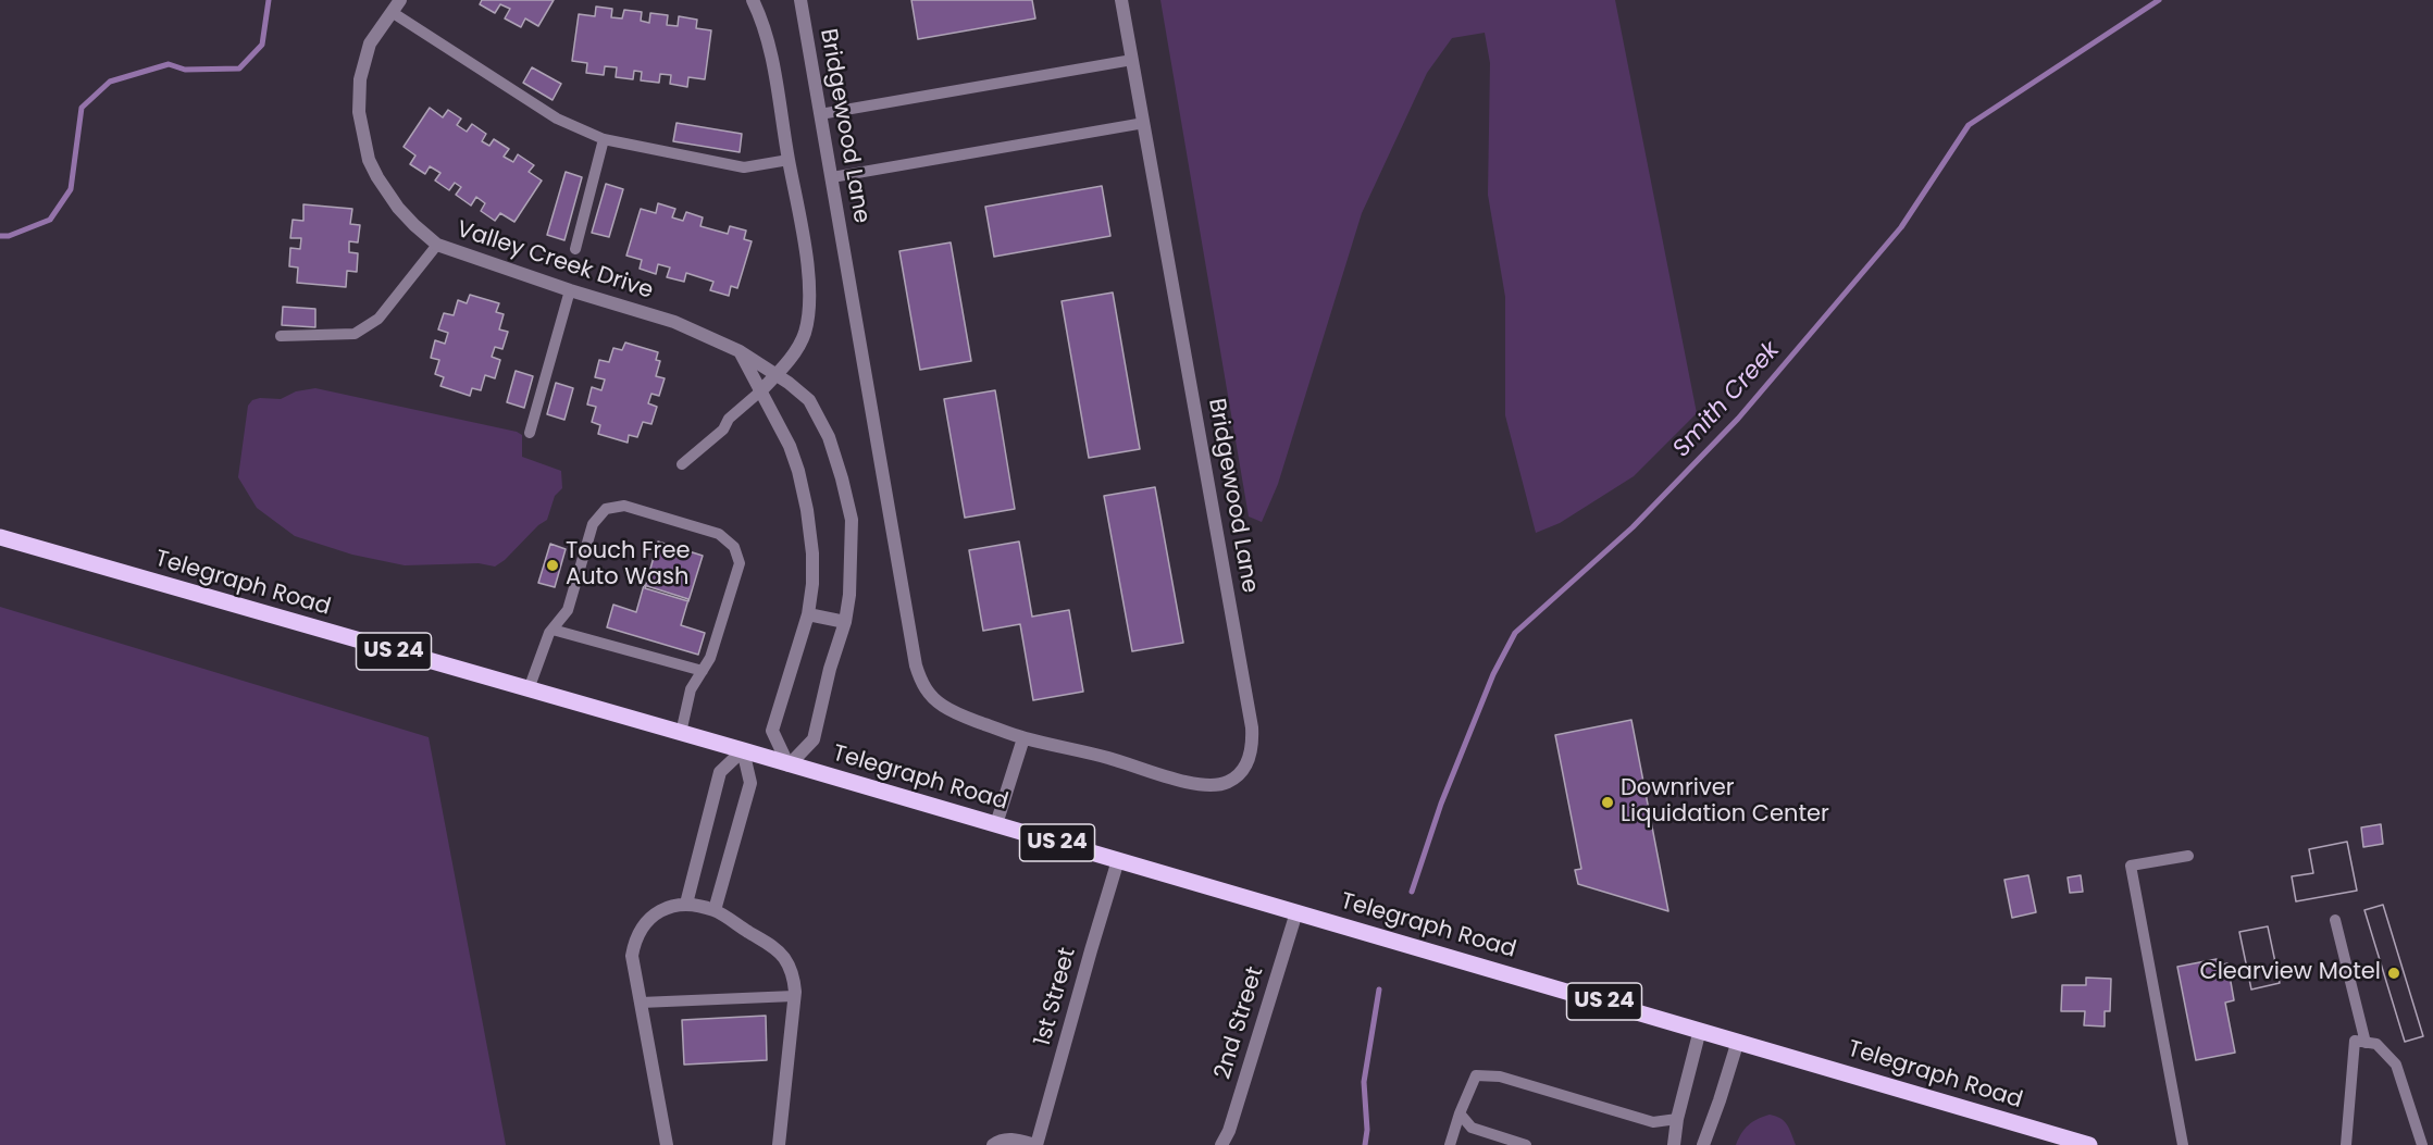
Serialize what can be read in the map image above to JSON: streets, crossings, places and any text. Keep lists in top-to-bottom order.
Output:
{
  "streets": {
    "main road": ["Telegraph Road", "US 24"],
    "street": [
      "Bridgewood Lane",
      "Valley Creek Drive",
      "1st Street",
      "2nd Street"
    ]
  },
  "crossings": [
    ["Valley Creek Drive", "Telegraph Road"],
    ["Telegraph Road", "1st Street"],
    ["Telegraph Road", "2nd Street"]
  ],
  "water": ["Smith Creek"],
  "places": ["Touch Free Auto Wash", "Downriver Liquidation Center", "Clearview Motel"]
}
